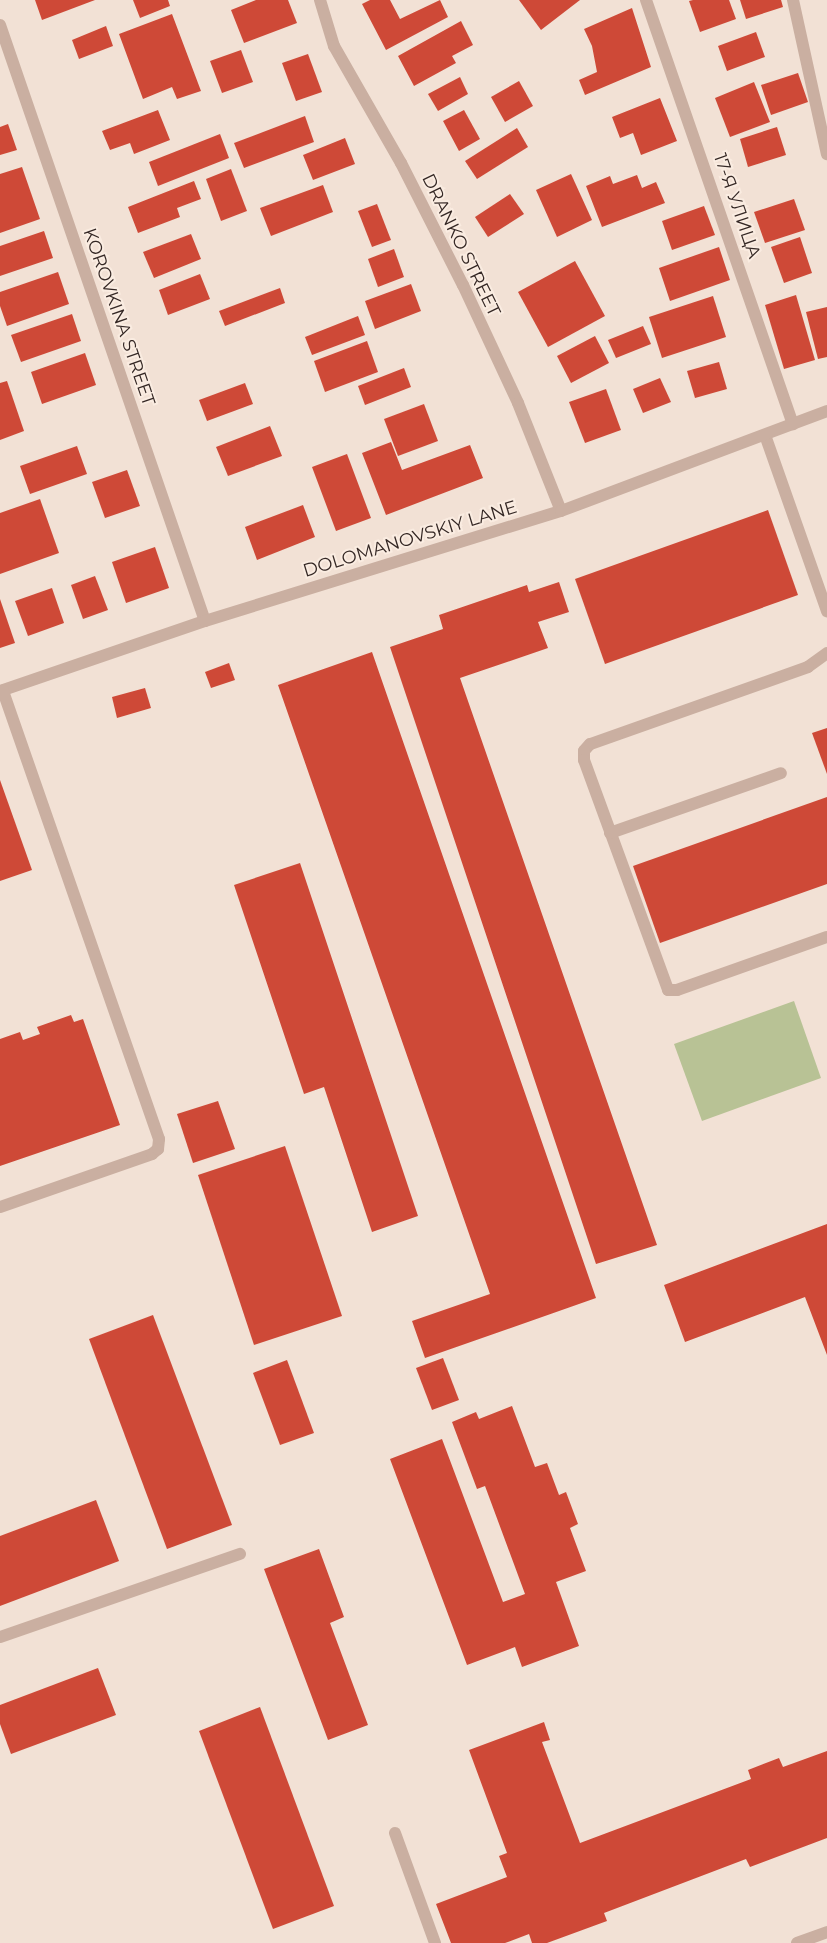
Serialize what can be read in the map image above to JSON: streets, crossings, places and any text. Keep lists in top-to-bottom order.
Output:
{
  "streets": {
    "street": [
      "17-Я УЛИЦА",
      "DRANKO STREET",
      "KOROVKINA STREET",
      "DOLOMANOVSKIY LANE"
    ]
  },
  "crossings": [
    ["17-Я УЛИЦА", "DOLOMANOVSKIY LANE"],
    ["DRANKO STREET", "DOLOMANOVSKIY LANE"],
    ["KOROVKINA STREET", "DOLOMANOVSKIY LANE"]
  ]
}
